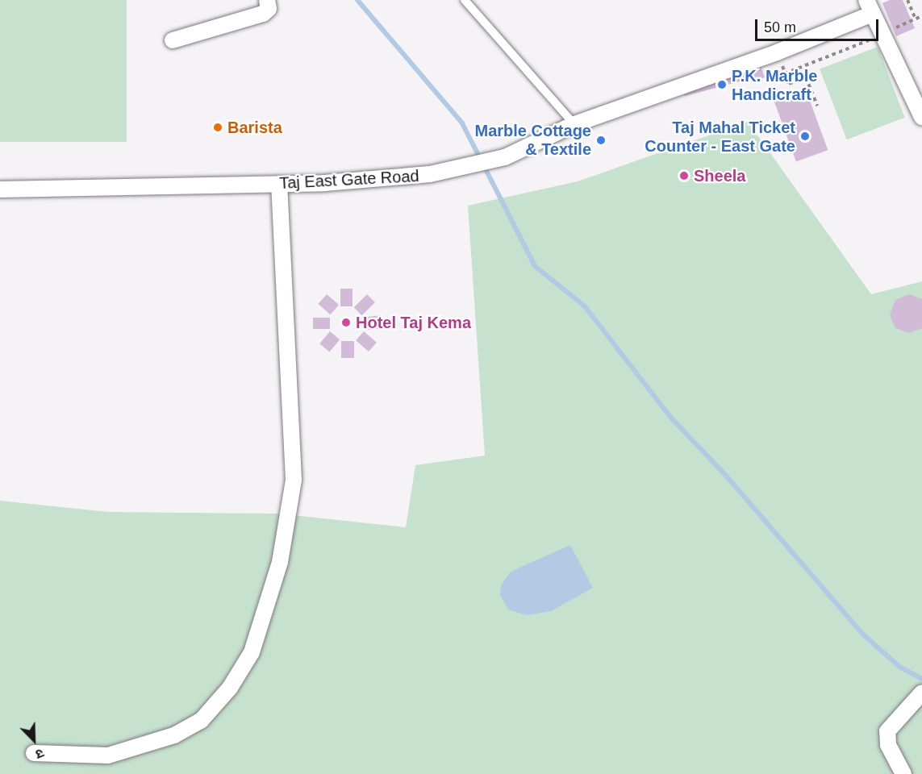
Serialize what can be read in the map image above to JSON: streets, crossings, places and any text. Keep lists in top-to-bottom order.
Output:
{
  "streets": {
    "street": ["Taj East Gate Road"]
  },
  "places": [
    "P.K. Marble Handicraft",
    "Barista",
    "Taj Mahal Ticket Counter - East Gate",
    "Marble Cottage & Textile",
    "Sheela",
    "Hotel Taj Kema"
  ],
  "scale_bar": "50 m",
  "north": "bottom right"
}
